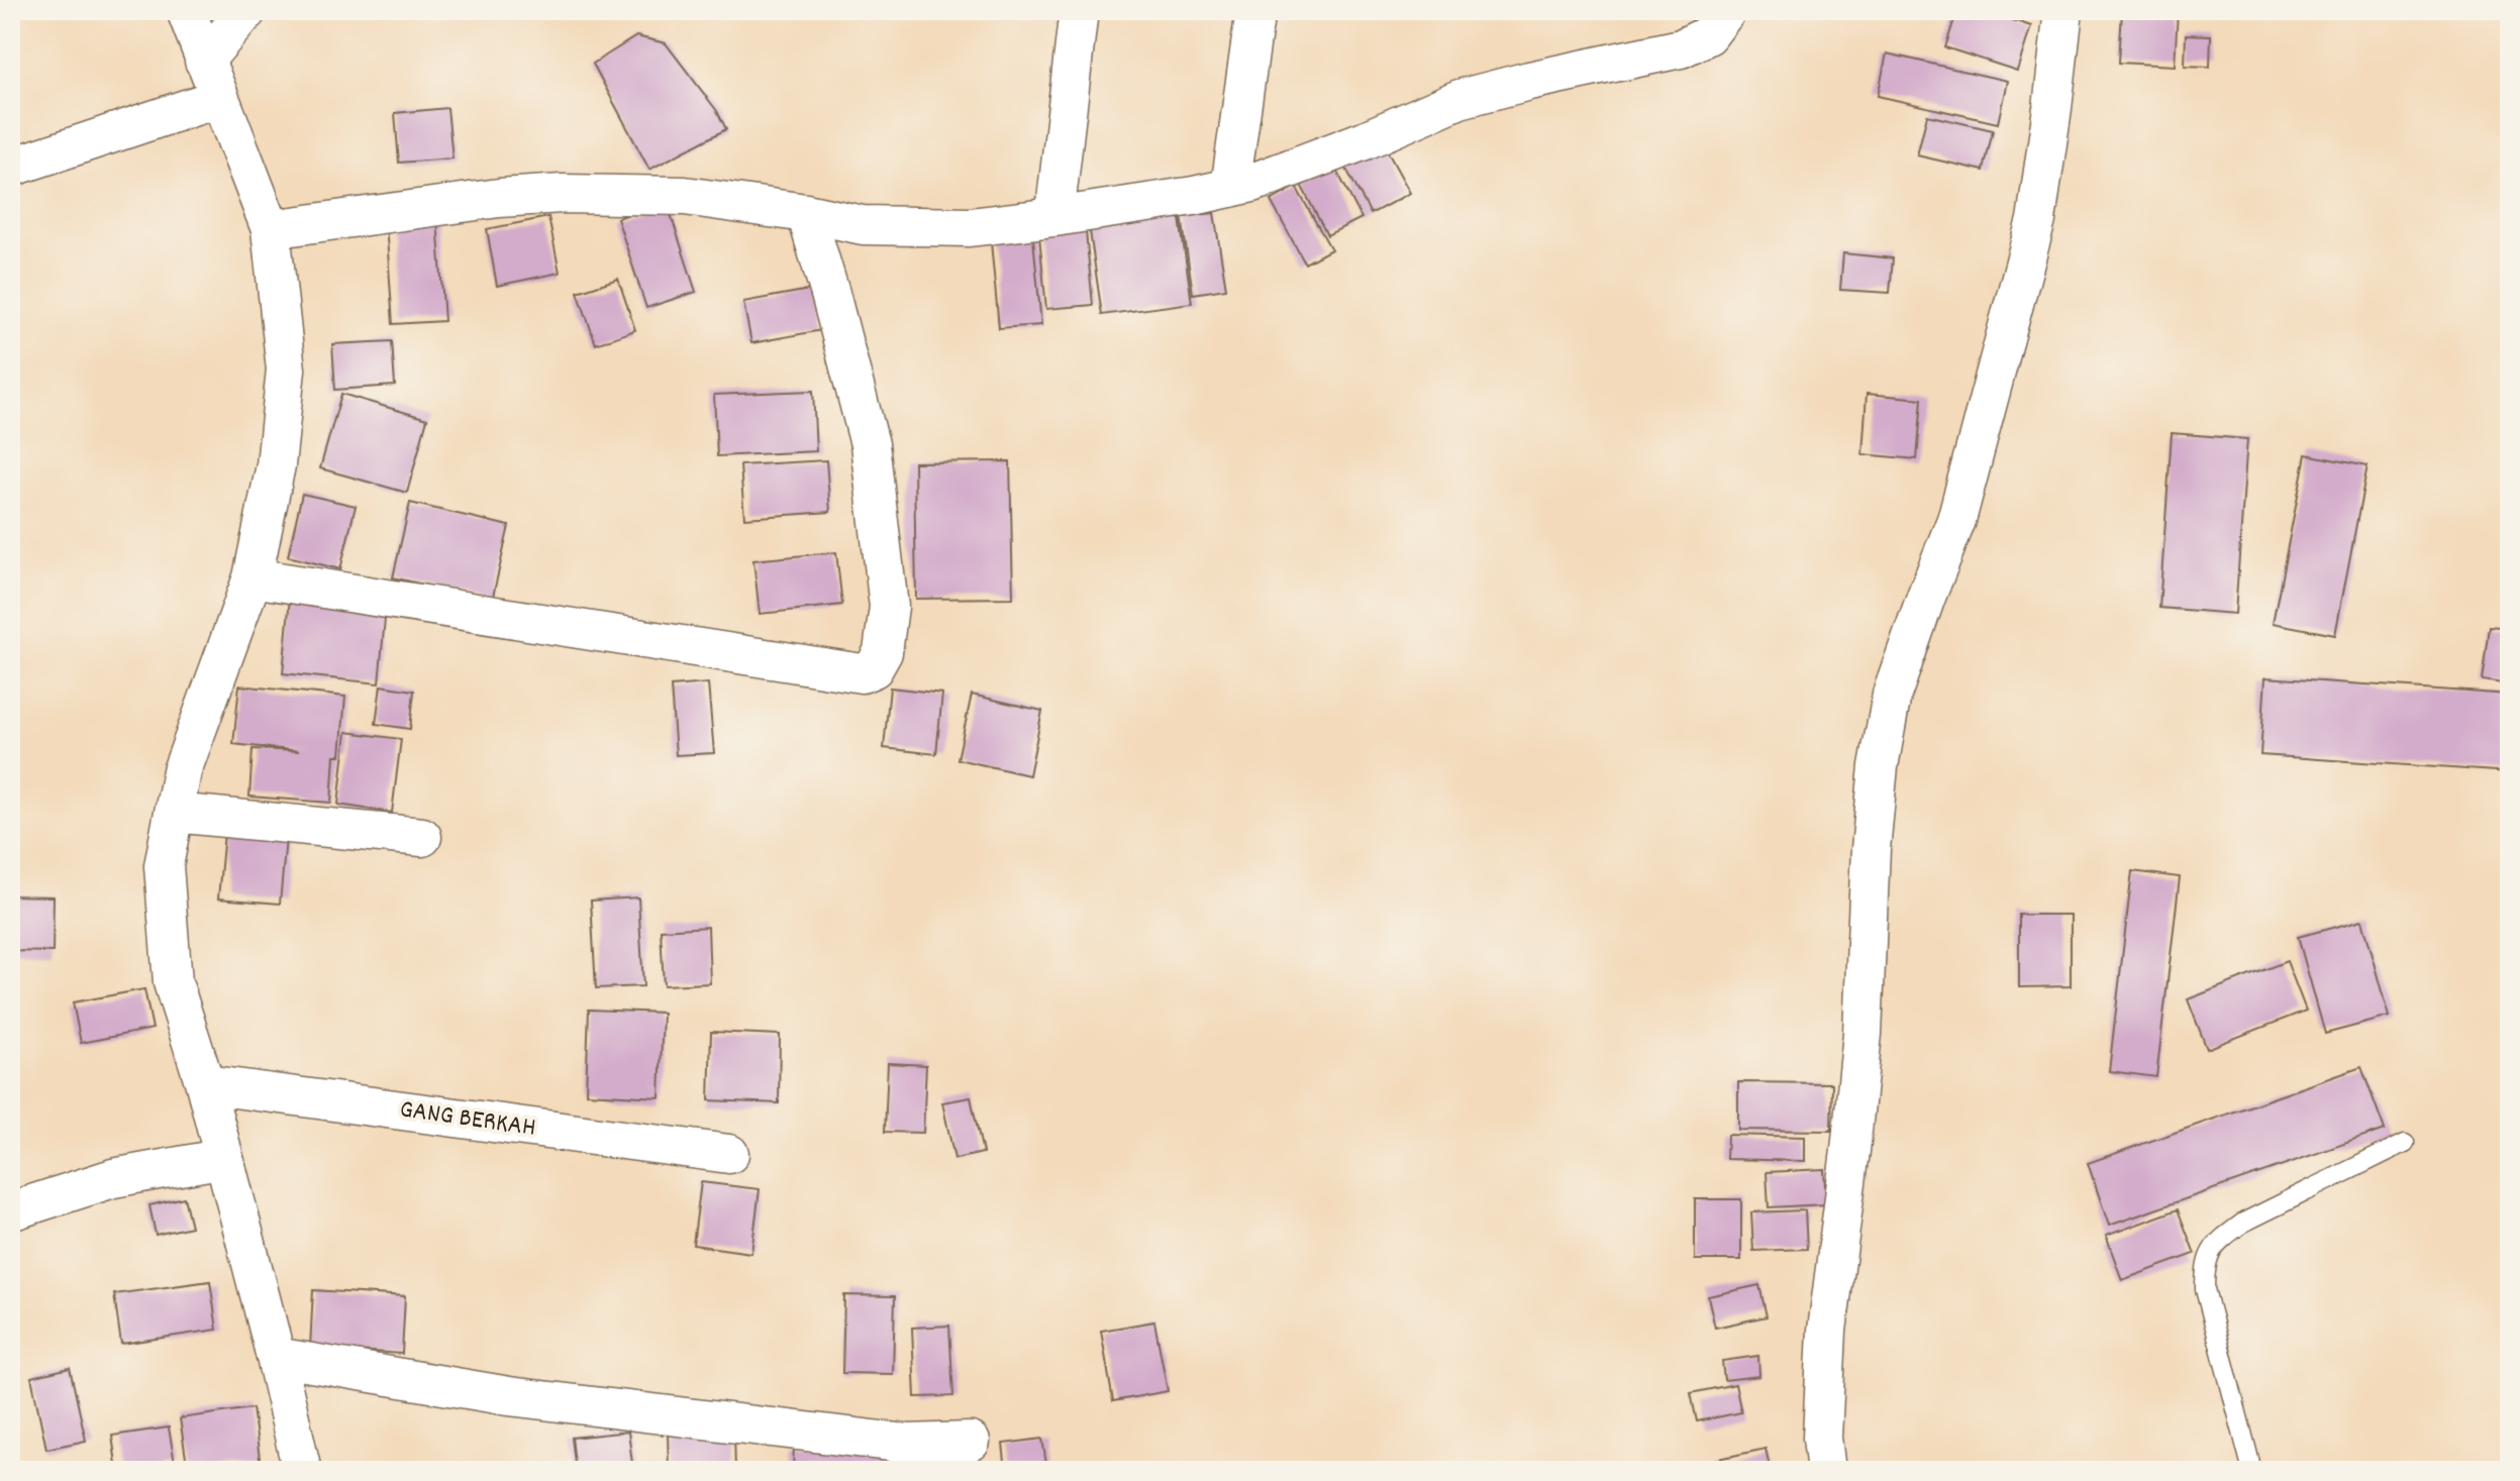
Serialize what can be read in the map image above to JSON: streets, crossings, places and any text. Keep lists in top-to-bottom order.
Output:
{
  "streets": {
    "street": ["GANG BERKAH"]
  }
}
